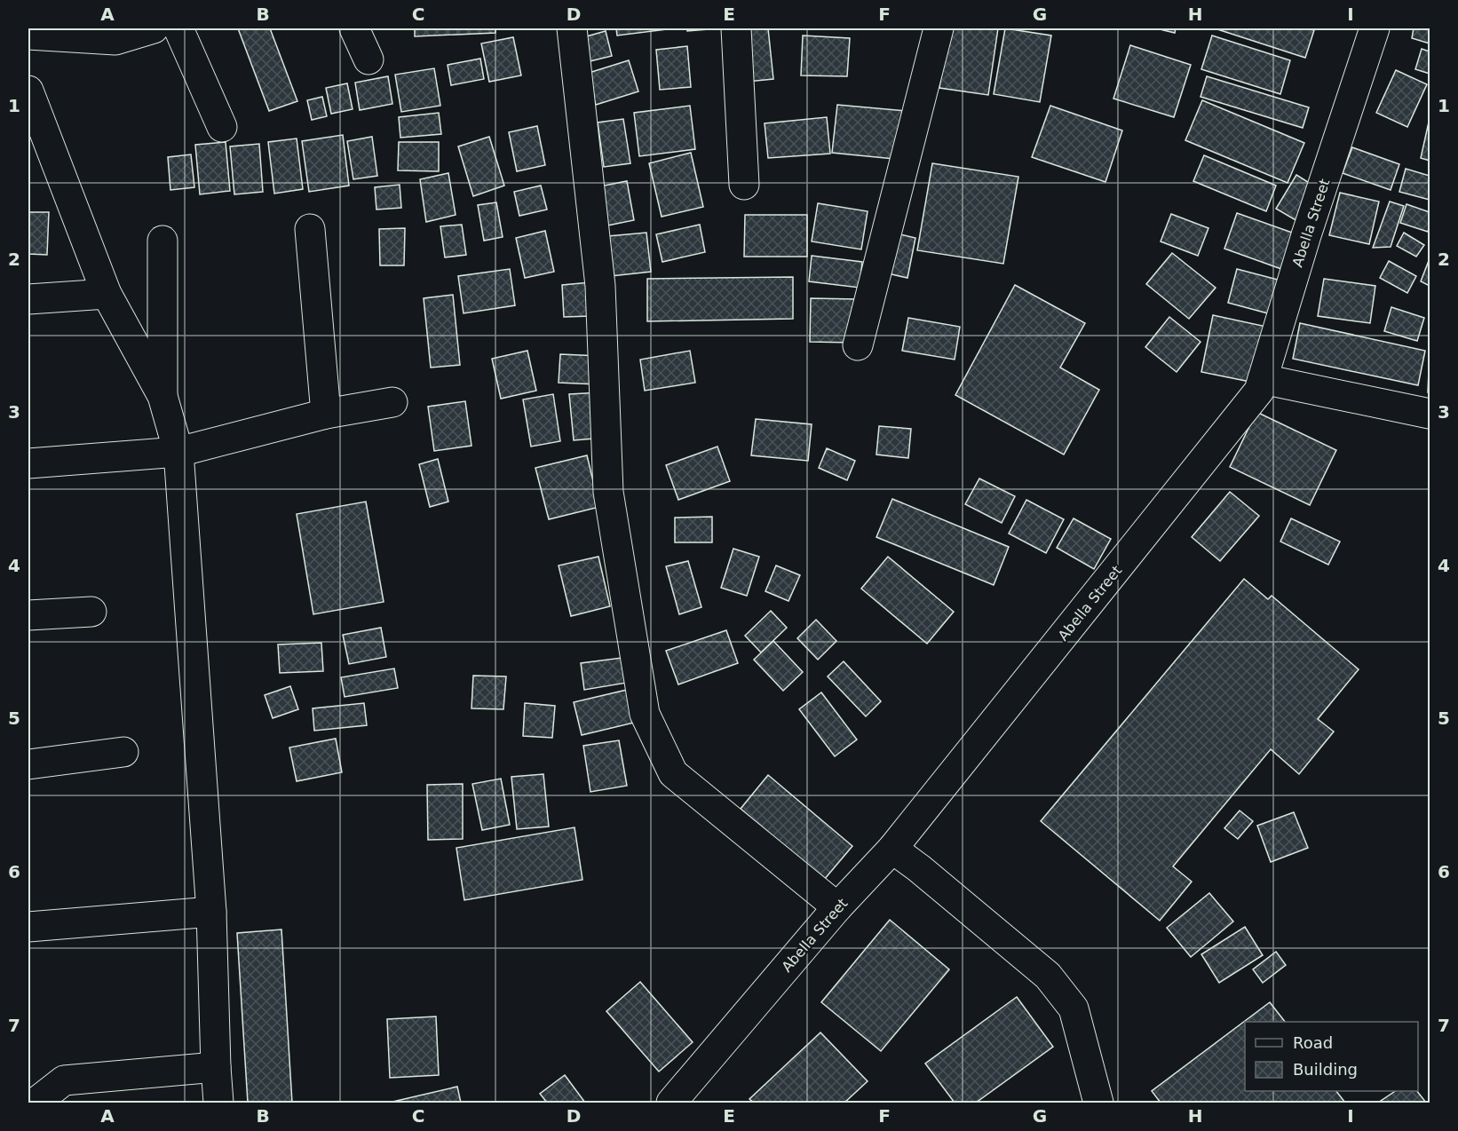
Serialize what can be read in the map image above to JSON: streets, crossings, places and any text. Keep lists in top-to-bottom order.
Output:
{
  "streets": {
    "street": ["Abella Street"]
  },
  "legend": ["Road", "Building"],
  "grid": {
    "columns": [
      "A",
      "B",
      "C",
      "D",
      "E",
      "F",
      "G",
      "H",
      "I"
    ],
    "rows": [
      "1",
      "2",
      "3",
      "4",
      "5",
      "6",
      "7"
    ]
  }
}
